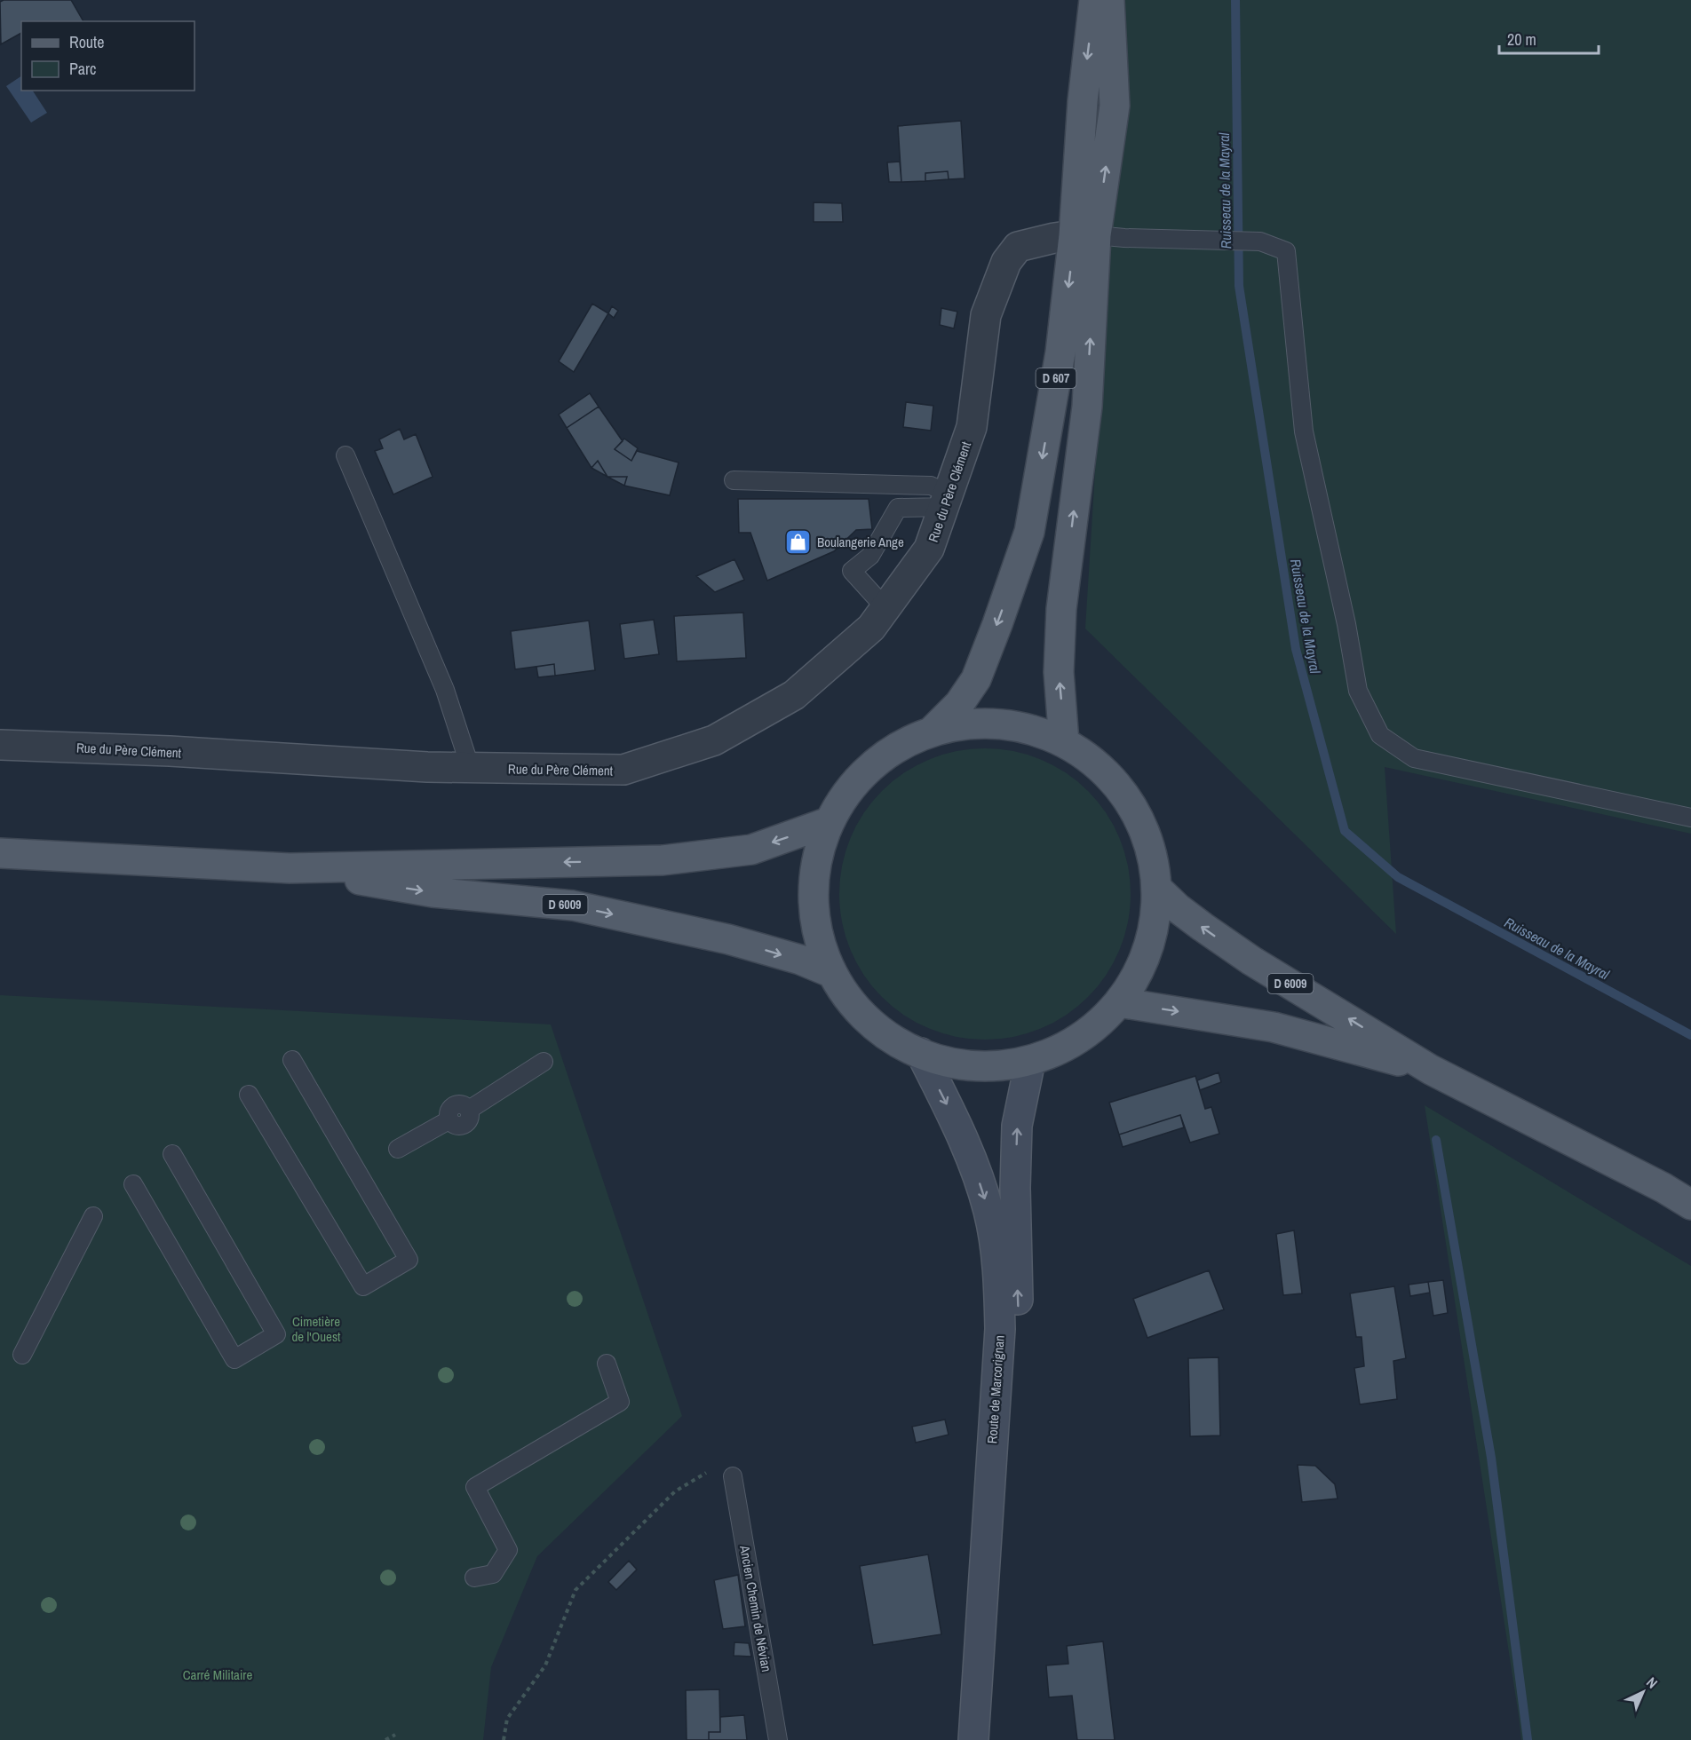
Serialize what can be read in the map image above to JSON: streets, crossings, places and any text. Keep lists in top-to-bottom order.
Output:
{
  "streets": {
    "main road": ["D 607", "D 6009", "Route de Marcorignan"],
    "street": ["Rue du Père Clément"],
    "lane": ["Ancien Chemin de Névian"]
  },
  "crossings": [
    ["D 607", "Rue du Père Clément"]
  ],
  "water": ["Ruisseau de la Mayral"],
  "parks": ["Cimetière de l'Ouest", "Carré Militaire"],
  "places": {
    "shop": ["Boulangerie Ange"]
  },
  "legend": ["Route", "Parc"],
  "scale_bar": "20 m",
  "north": "top right"
}
